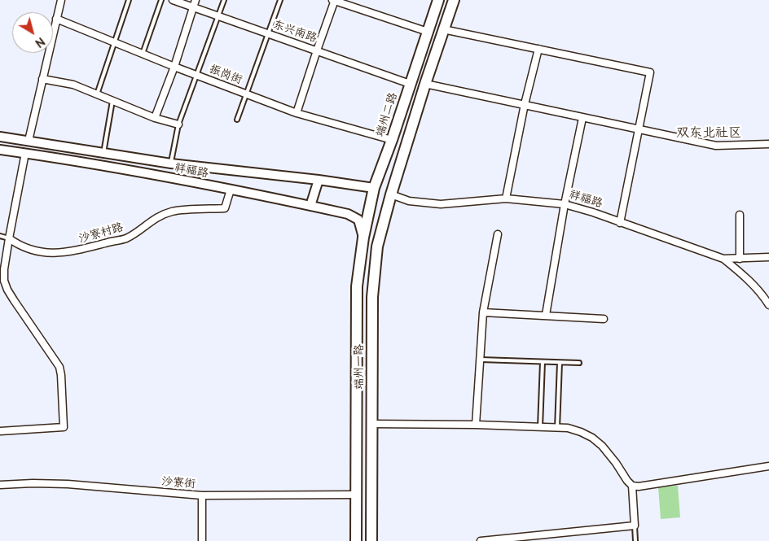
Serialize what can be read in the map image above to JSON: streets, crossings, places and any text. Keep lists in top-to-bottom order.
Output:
{
  "streets": {
    "main road": ["端州二路", "端州一路"],
    "street": [
      "东兴南路",
      "振岗街",
      "祥福路",
      "沙寮村路",
      "沙寮街"
    ]
  },
  "crossings": [
    ["东兴南路", "端州二路"],
    ["振岗街", "端州二路"],
    ["端州二路", "祥福路"],
    ["端州二路", "端州一路"],
    ["祥福路", "沙寮村路"],
    ["祥福路", "端州一路"],
    ["端州一路", "沙寮街"]
  ],
  "districts": ["双东北社区"],
  "north": "bottom right"
}
